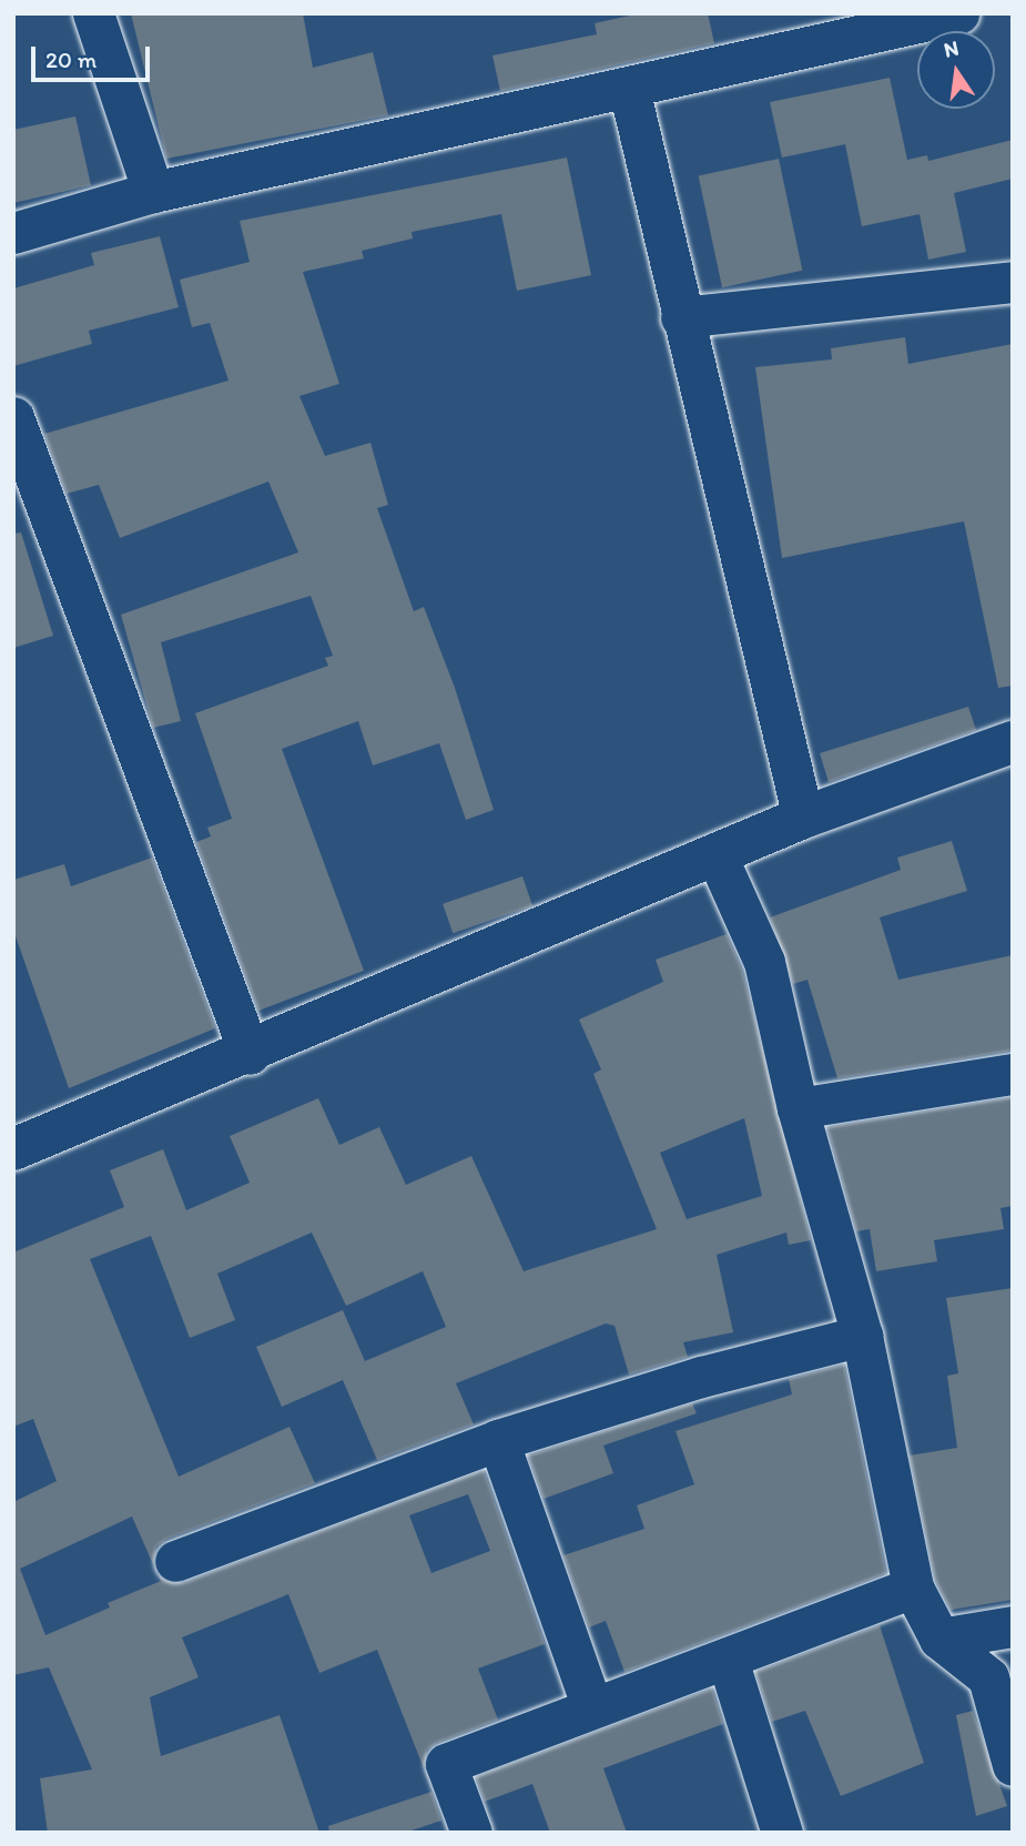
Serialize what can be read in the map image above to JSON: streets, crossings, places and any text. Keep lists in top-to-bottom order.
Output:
{
  "scale_bar": "20 m",
  "north": "top"
}
